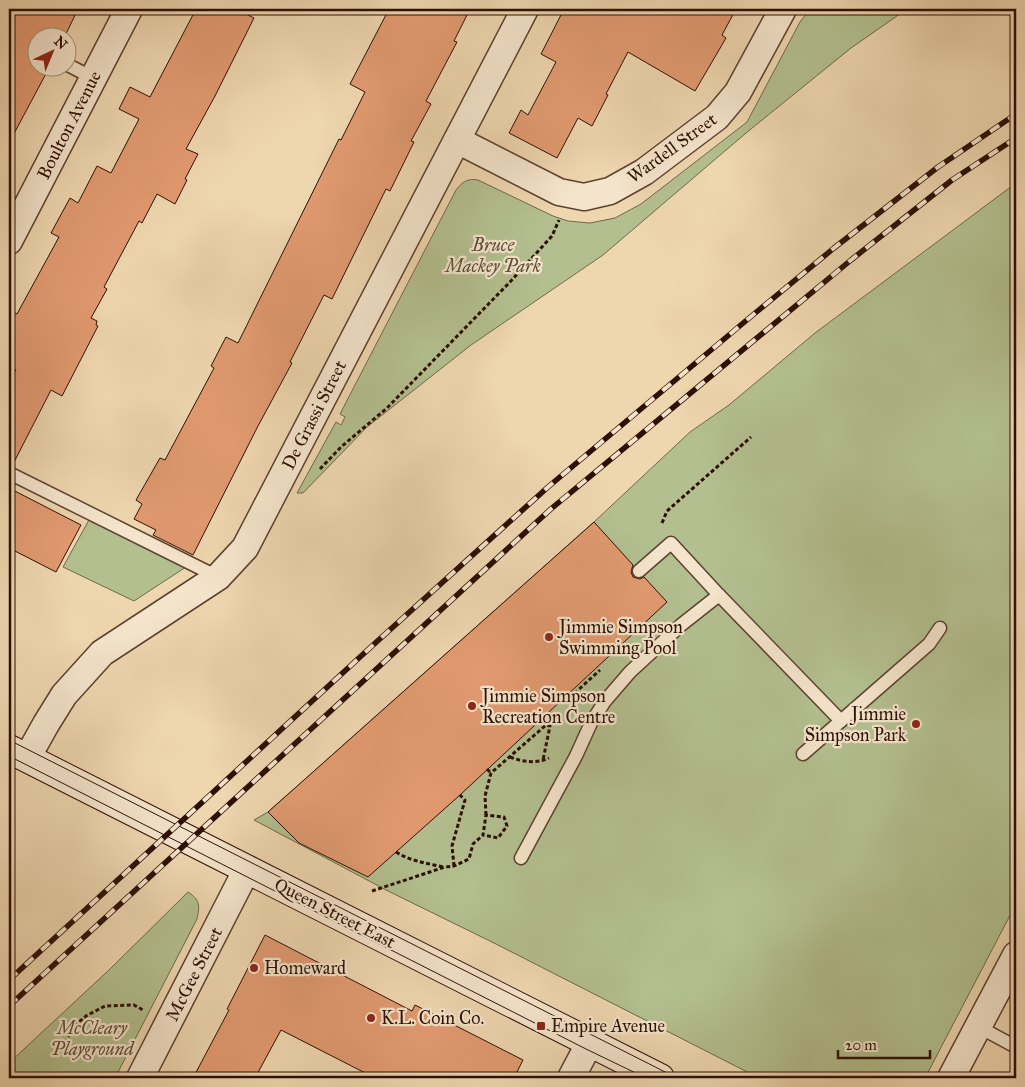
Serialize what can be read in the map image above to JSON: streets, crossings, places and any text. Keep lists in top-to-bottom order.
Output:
{
  "streets": {
    "main road": ["Queen Street East"],
    "street": [
      "Boulton Avenue",
      "Wardell Street",
      "De Grassi Street",
      "McGee Street"
    ]
  },
  "crossings": [
    ["Wardell Street", "De Grassi Street"],
    ["De Grassi Street", "Queen Street East"],
    ["Queen Street East", "McGee Street"]
  ],
  "parks": ["Bruce Mackey Park", "McCleary Playground"],
  "places": {
    "other": [
      "Jimmie Simpson Swimming Pool",
      "Jimmie Simpson Recreation Centre",
      "Jimmie Simpson Park",
      "Homeward",
      "K.L. Coin Co."
    ],
    "transit": ["Empire Avenue"]
  },
  "scale_bar": "20 m",
  "north": "top right"
}
